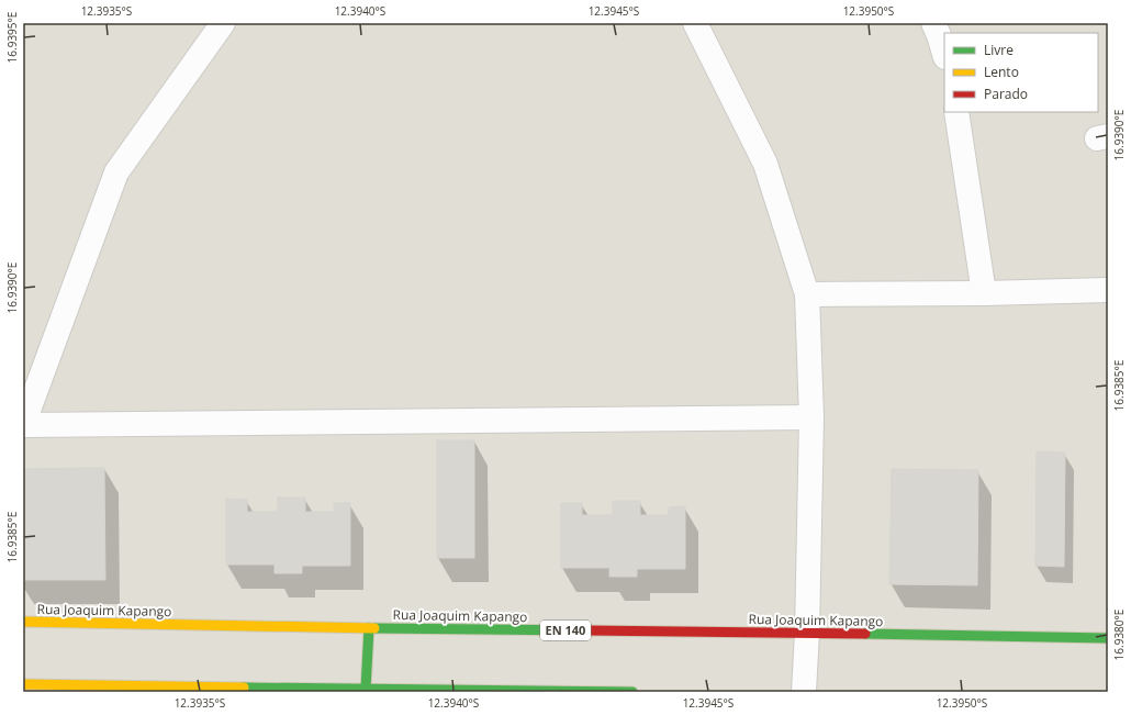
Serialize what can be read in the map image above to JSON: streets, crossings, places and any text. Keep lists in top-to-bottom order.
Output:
{
  "streets": {
    "main road": ["Rua Joaquim Kapango", "EN 140"]
  },
  "legend": ["Livre", "Lento", "Parado"],
  "coordinates": [
    "12.3935°S",
    "12.3940°S",
    "12.3945°S",
    "12.3950°S",
    "16.9395°E",
    "16.9390°E",
    "16.9385°E",
    "16.9380°E"
  ]
}
